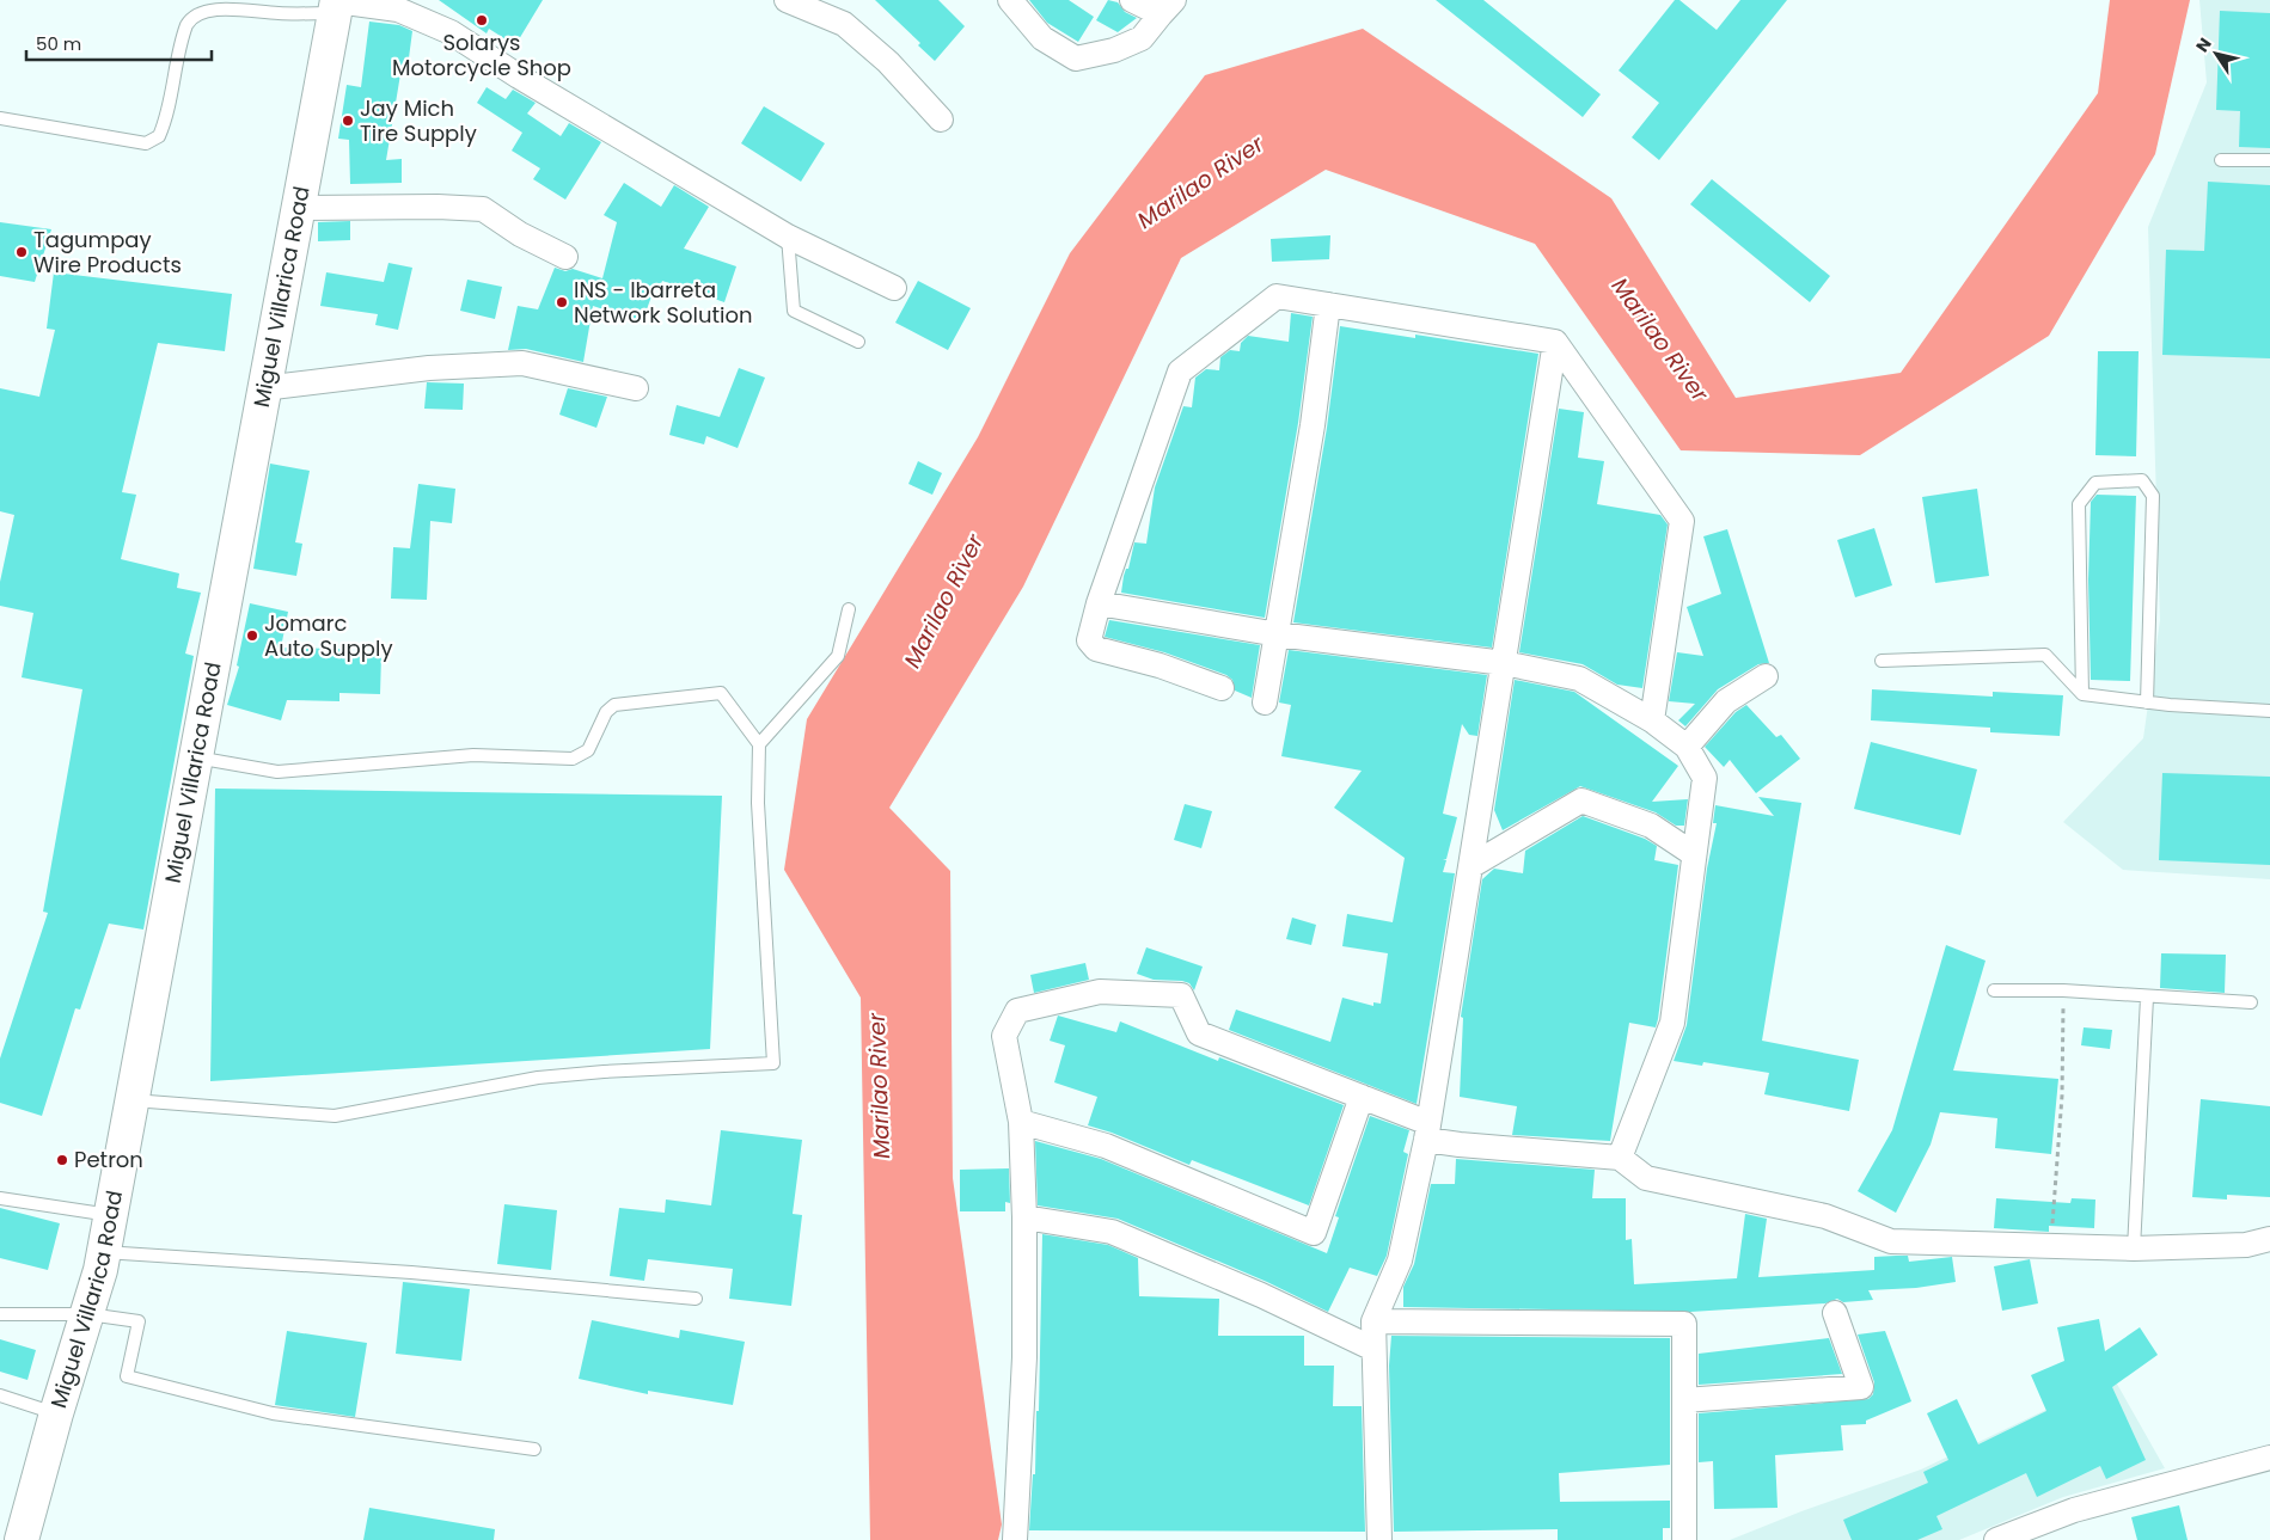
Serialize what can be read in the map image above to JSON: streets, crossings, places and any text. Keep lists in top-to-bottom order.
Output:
{
  "streets": {
    "main road": ["Miguel Villarica Road"]
  },
  "water": ["Marilao River"],
  "places": [
    "Solarys Motorcycle Shop",
    "Jay Mich Tire Supply",
    "Tagumpay Wire Products",
    "INS - Ibarreta Network Solution",
    "Jomarc Auto Supply",
    "Petron"
  ],
  "scale_bar": "50 m",
  "north": "top left"
}
